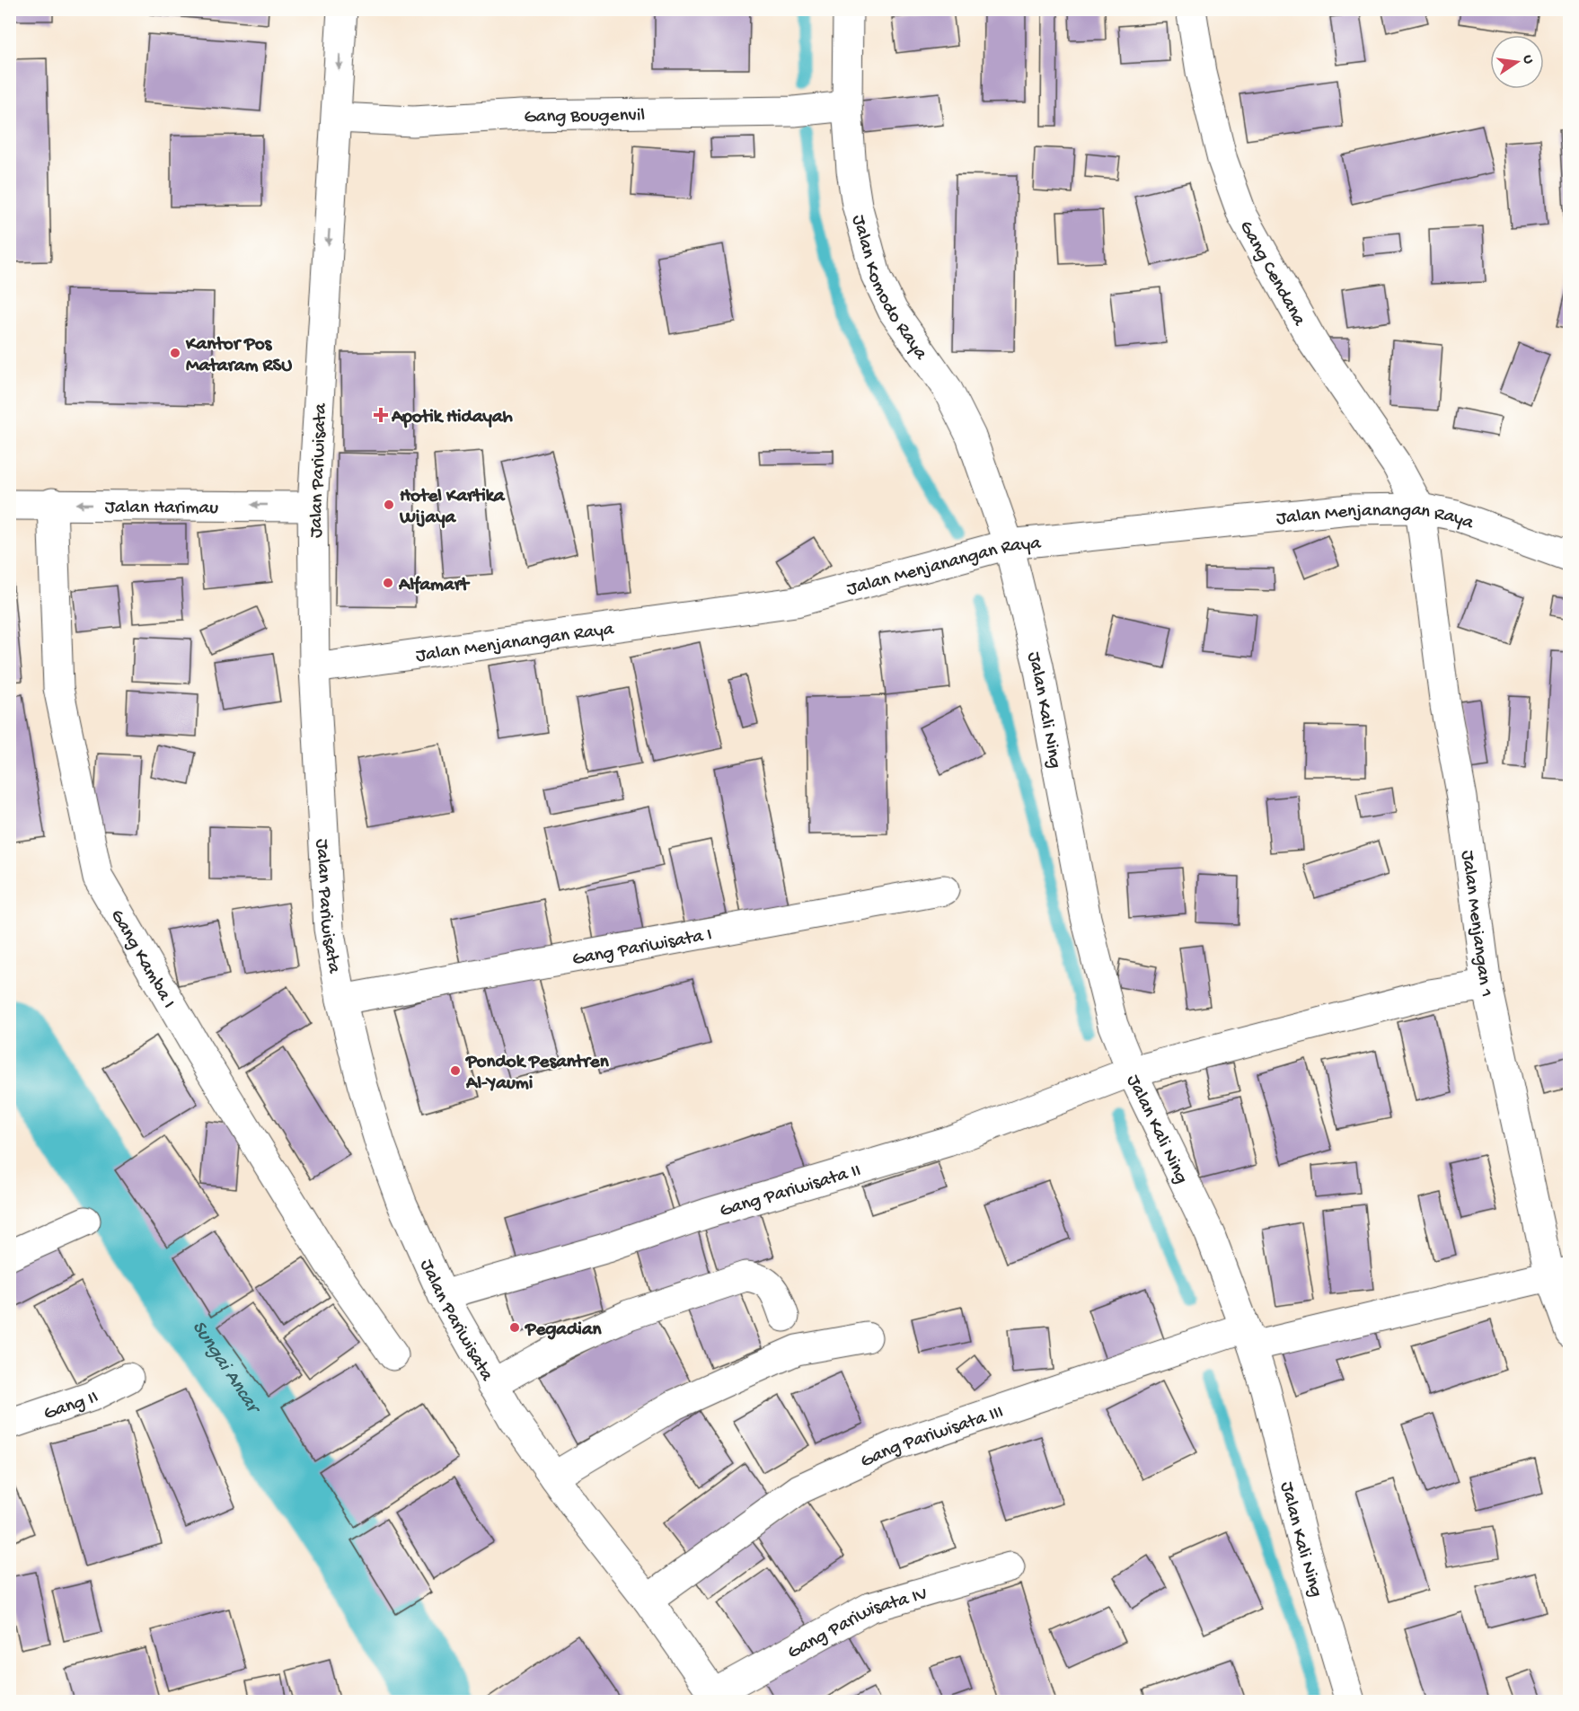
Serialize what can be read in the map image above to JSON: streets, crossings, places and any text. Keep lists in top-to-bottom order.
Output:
{
  "streets": {
    "street": [
      "Gang Bougenvil",
      "Gang Cendana",
      "Jalan Komodo Raya",
      "Jalan Pariwisata",
      "Jalan Harimau",
      "Jalan Menjanangan Raya",
      "Jalan Kali Ning",
      "Jalan Menjangan 1",
      "Gang Pariwisata I",
      "Gang Kamba I",
      "Gang Pariwisata II",
      "Gang II",
      "Gang Pariwisata III",
      "Gang Pariwisata IV"
    ]
  },
  "crossings": [
    ["Gang Bougenvil", "Jalan Komodo Raya"],
    ["Gang Bougenvil", "Jalan Pariwisata"],
    ["Gang Cendana", "Jalan Menjanangan Raya"],
    ["Gang Cendana", "Jalan Menjangan 1"],
    ["Jalan Komodo Raya", "Jalan Menjanangan Raya"],
    ["Jalan Komodo Raya", "Jalan Kali Ning"],
    ["Jalan Pariwisata", "Jalan Harimau"],
    ["Jalan Pariwisata", "Jalan Menjanangan Raya"],
    ["Jalan Pariwisata", "Gang Pariwisata I"],
    ["Jalan Pariwisata", "Gang Pariwisata II"],
    ["Jalan Pariwisata", "Gang Pariwisata III"],
    ["Jalan Pariwisata", "Gang Pariwisata IV"],
    ["Jalan Harimau", "Gang Kamba I"],
    ["Jalan Menjanangan Raya", "Jalan Kali Ning"],
    ["Jalan Menjanangan Raya", "Jalan Menjangan 1"],
    ["Jalan Kali Ning", "Gang Pariwisata II"],
    ["Jalan Kali Ning", "Gang Pariwisata III"],
    ["Jalan Menjangan 1", "Gang Pariwisata II"],
    ["Jalan Menjangan 1", "Gang Pariwisata III"]
  ],
  "one_way": ["Jalan Harimau"],
  "water": ["Sungai Ancar"],
  "places": {
    "other": [
      "Kantor Pos Mataram RSU",
      "Hotel Kartika Wijaya",
      "Alfamart",
      "Pondok Pesantren Al-Yaumi",
      "Pegadian"
    ],
    "health": ["Apotik Hidayah"]
  },
  "north": "right"
}
